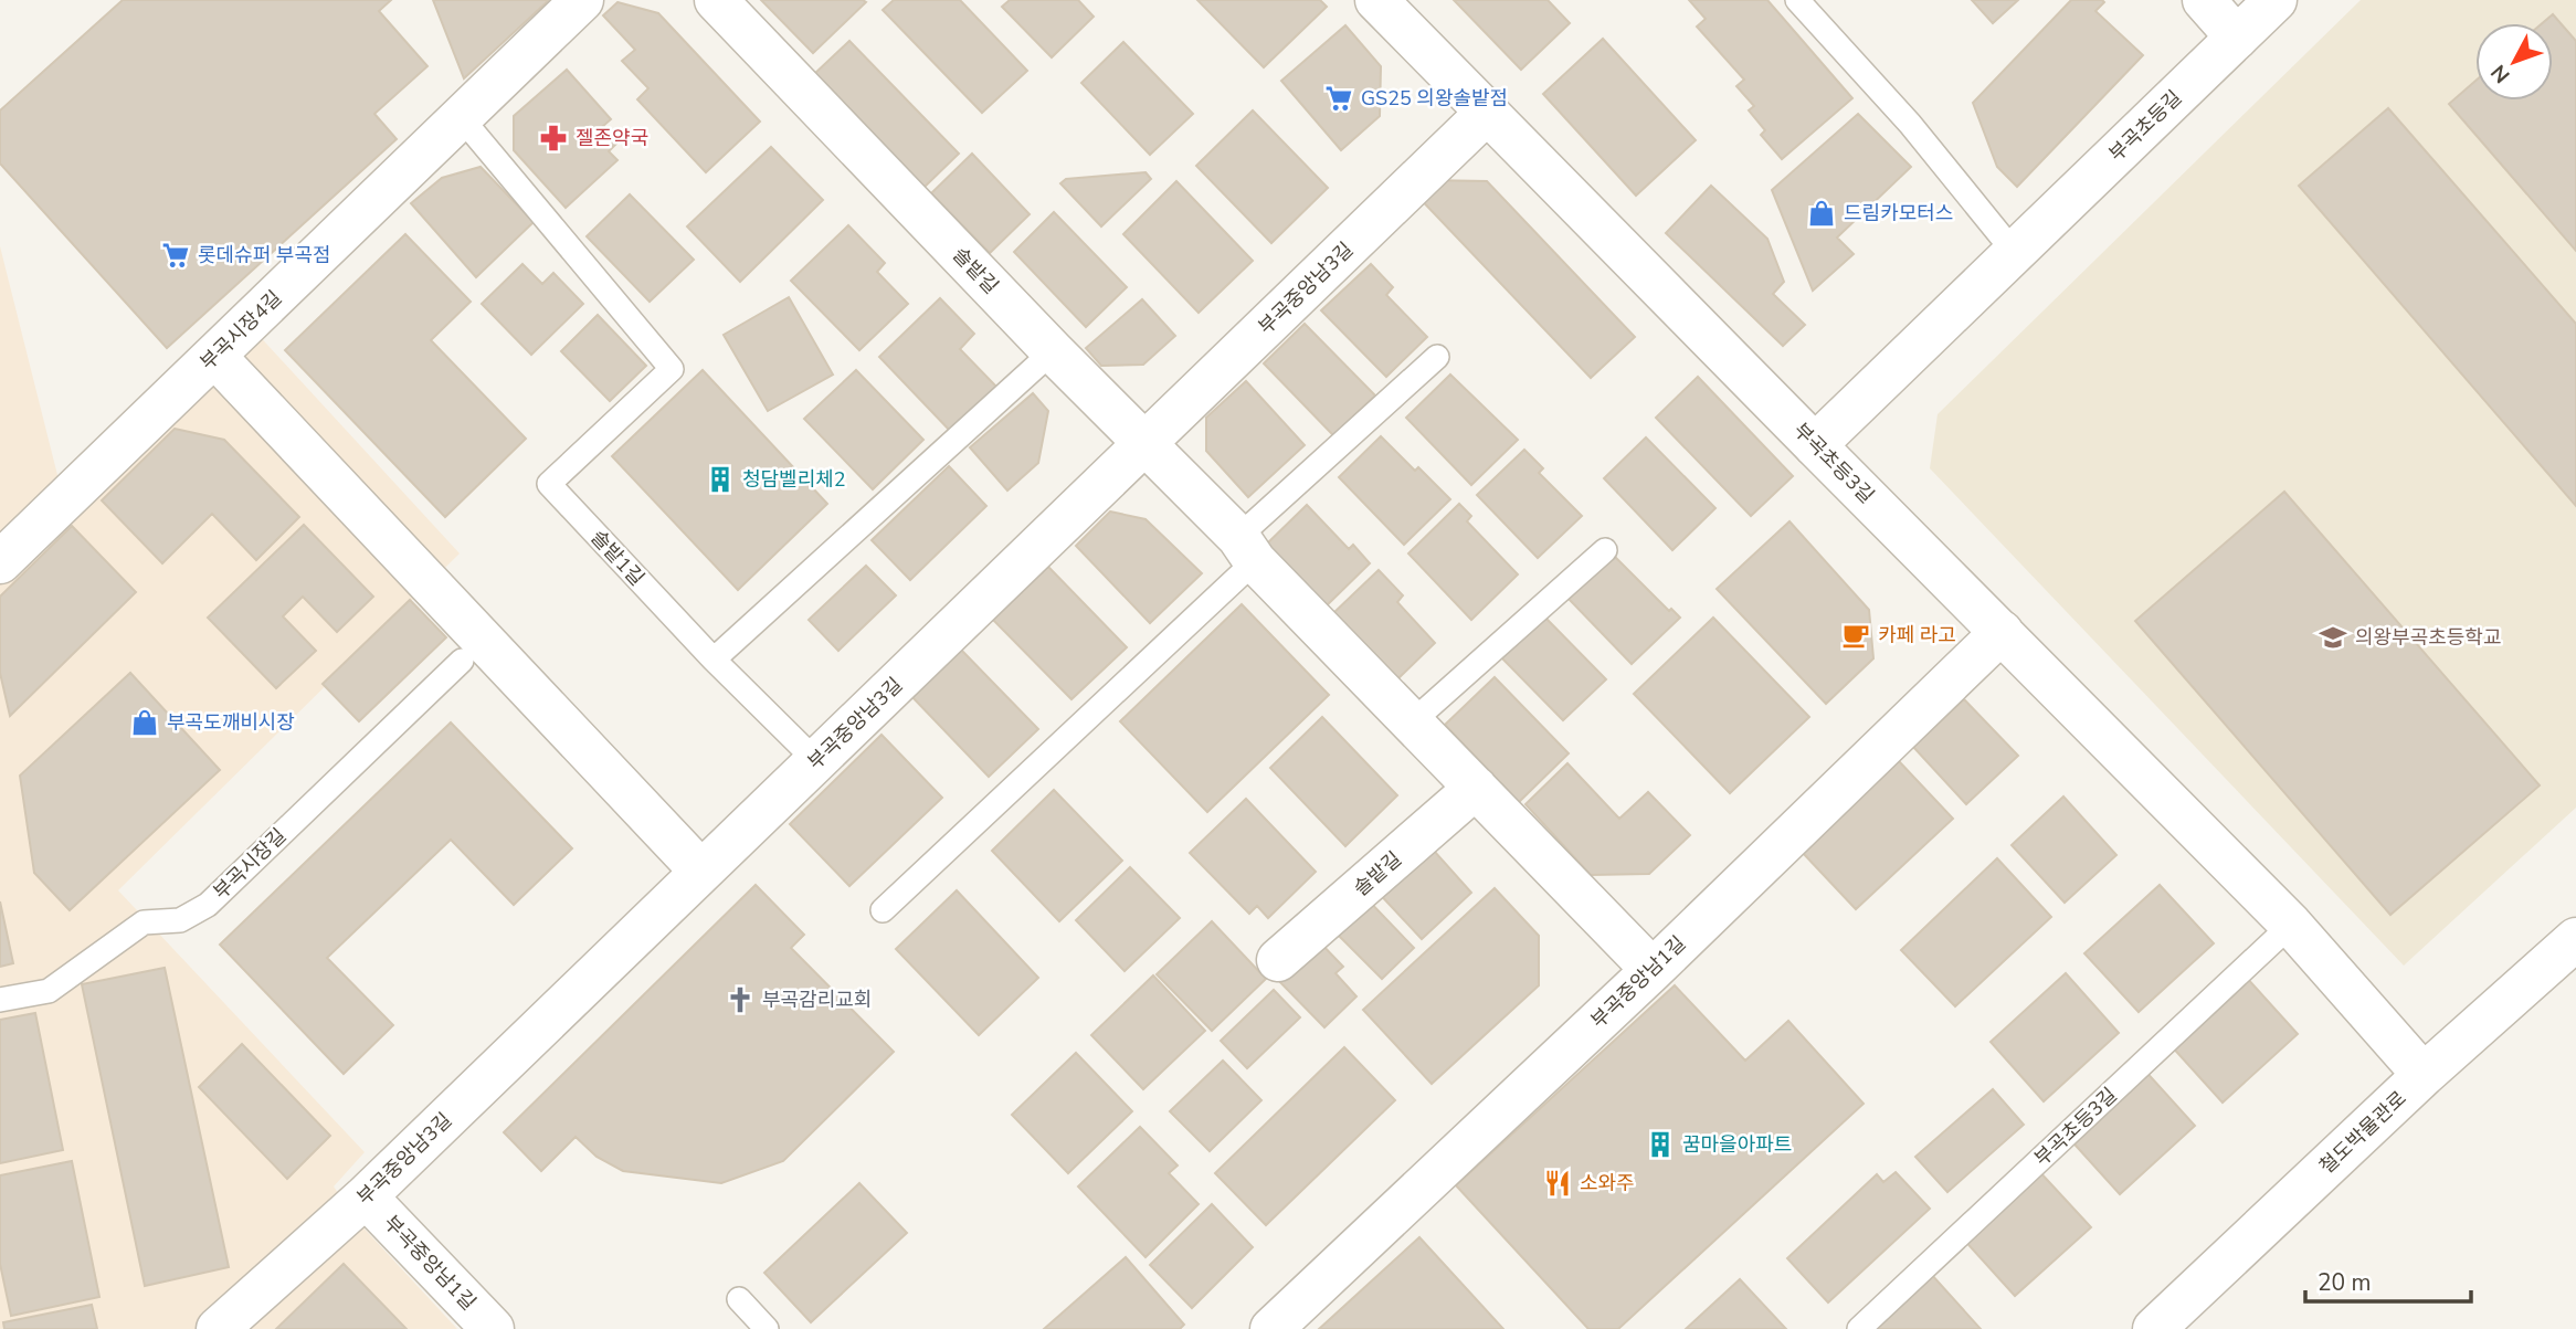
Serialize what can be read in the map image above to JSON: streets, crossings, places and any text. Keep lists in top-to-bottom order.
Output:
{
  "streets": {
    "street": [
      "부곡초등길",
      "솔밭길",
      "부곡중앙남3길",
      "부곡시장4길",
      "부곡초등3길",
      "부곡중앙남1길",
      "철도박물관로"
    ],
    "lane": ["솔밭1길", "부곡시장길"]
  },
  "crossings": [
    ["부곡초등길", "부곡초등3길"],
    ["솔밭길", "부곡중앙남3길"],
    ["솔밭길", "부곡중앙남1길"],
    ["부곡중앙남3길", "부곡초등3길"],
    ["부곡중앙남3길", "부곡중앙남1길"],
    ["부곡시장4길", "솔밭1길"],
    ["부곡초등3길", "부곡중앙남1길"],
    ["부곡초등3길", "철도박물관로"]
  ],
  "places": {
    "supermarket": ["GS25 의왕솔밭점", "롯데슈퍼 부곡점"],
    "pharmacy": ["젤존약국"],
    "shop": ["드림카모터스", "부곡도깨비시장"],
    "building": ["청담벨리체2", "꿈마을아파트"],
    "cafe": ["카페 라고"],
    "school or university": ["의왕부곡초등학교"],
    "church": ["부곡감리교회"],
    "restaurant": ["소와주"]
  },
  "scale_bar": "20 m",
  "north": "bottom left"
}
